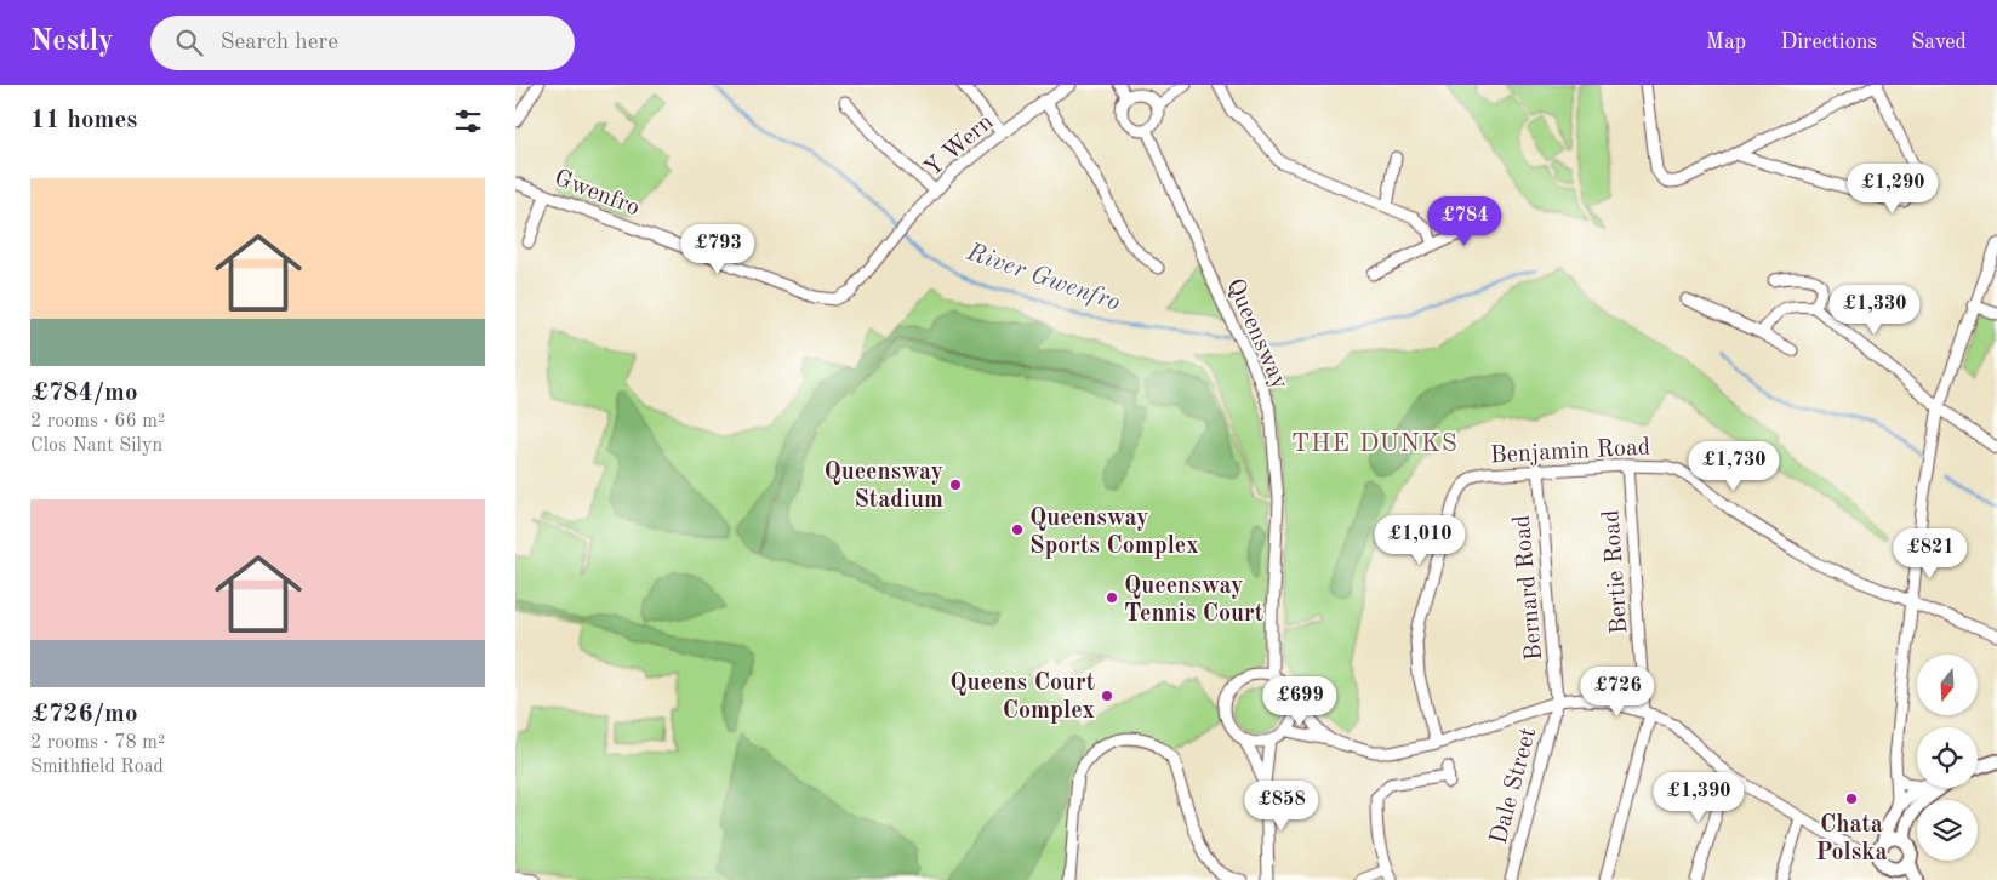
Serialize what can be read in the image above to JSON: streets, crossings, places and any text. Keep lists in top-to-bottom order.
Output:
{
  "streets": {
    "street": [
      "Y Wern",
      "Gwenfro",
      "Queensway",
      "Benjamin Road",
      "Bertie Road",
      "Bernard Road",
      "Dale Street"
    ]
  },
  "crossings": [
    ["Y Wern", "Gwenfro"],
    ["Benjamin Road", "Bertie Road"],
    ["Benjamin Road", "Bernard Road"],
    ["Bernard Road", "Dale Street"]
  ],
  "districts": ["THE DUNKS"],
  "water": ["River Gwenfro"],
  "places": [
    "Queensway Stadium",
    "Queensway Sports Complex",
    "Queensway Tennis Court",
    "Queens Court Complex",
    "Chata Polska"
  ],
  "north": "bottom",
  "page": {
    "header": "Nestly",
    "search": "Search here",
    "nav": ["Map", "Directions", "Saved"],
    "heading": "11 homes",
    "list": [
      {
        "name": "£784/mo",
        "note": "2 rooms · 66 m² · Clos Nant Silyn"
      },
      {
        "name": "£726/mo",
        "note": "2 rooms · 78 m² · Smithfield Road"
      }
    ],
    "price": [
      "£1,290",
      "£784",
      "£793",
      "£1,330",
      "£1,730",
      "£1,010",
      "£821",
      "£726",
      "£699",
      "£1,390",
      "£858"
    ]
  }
}
